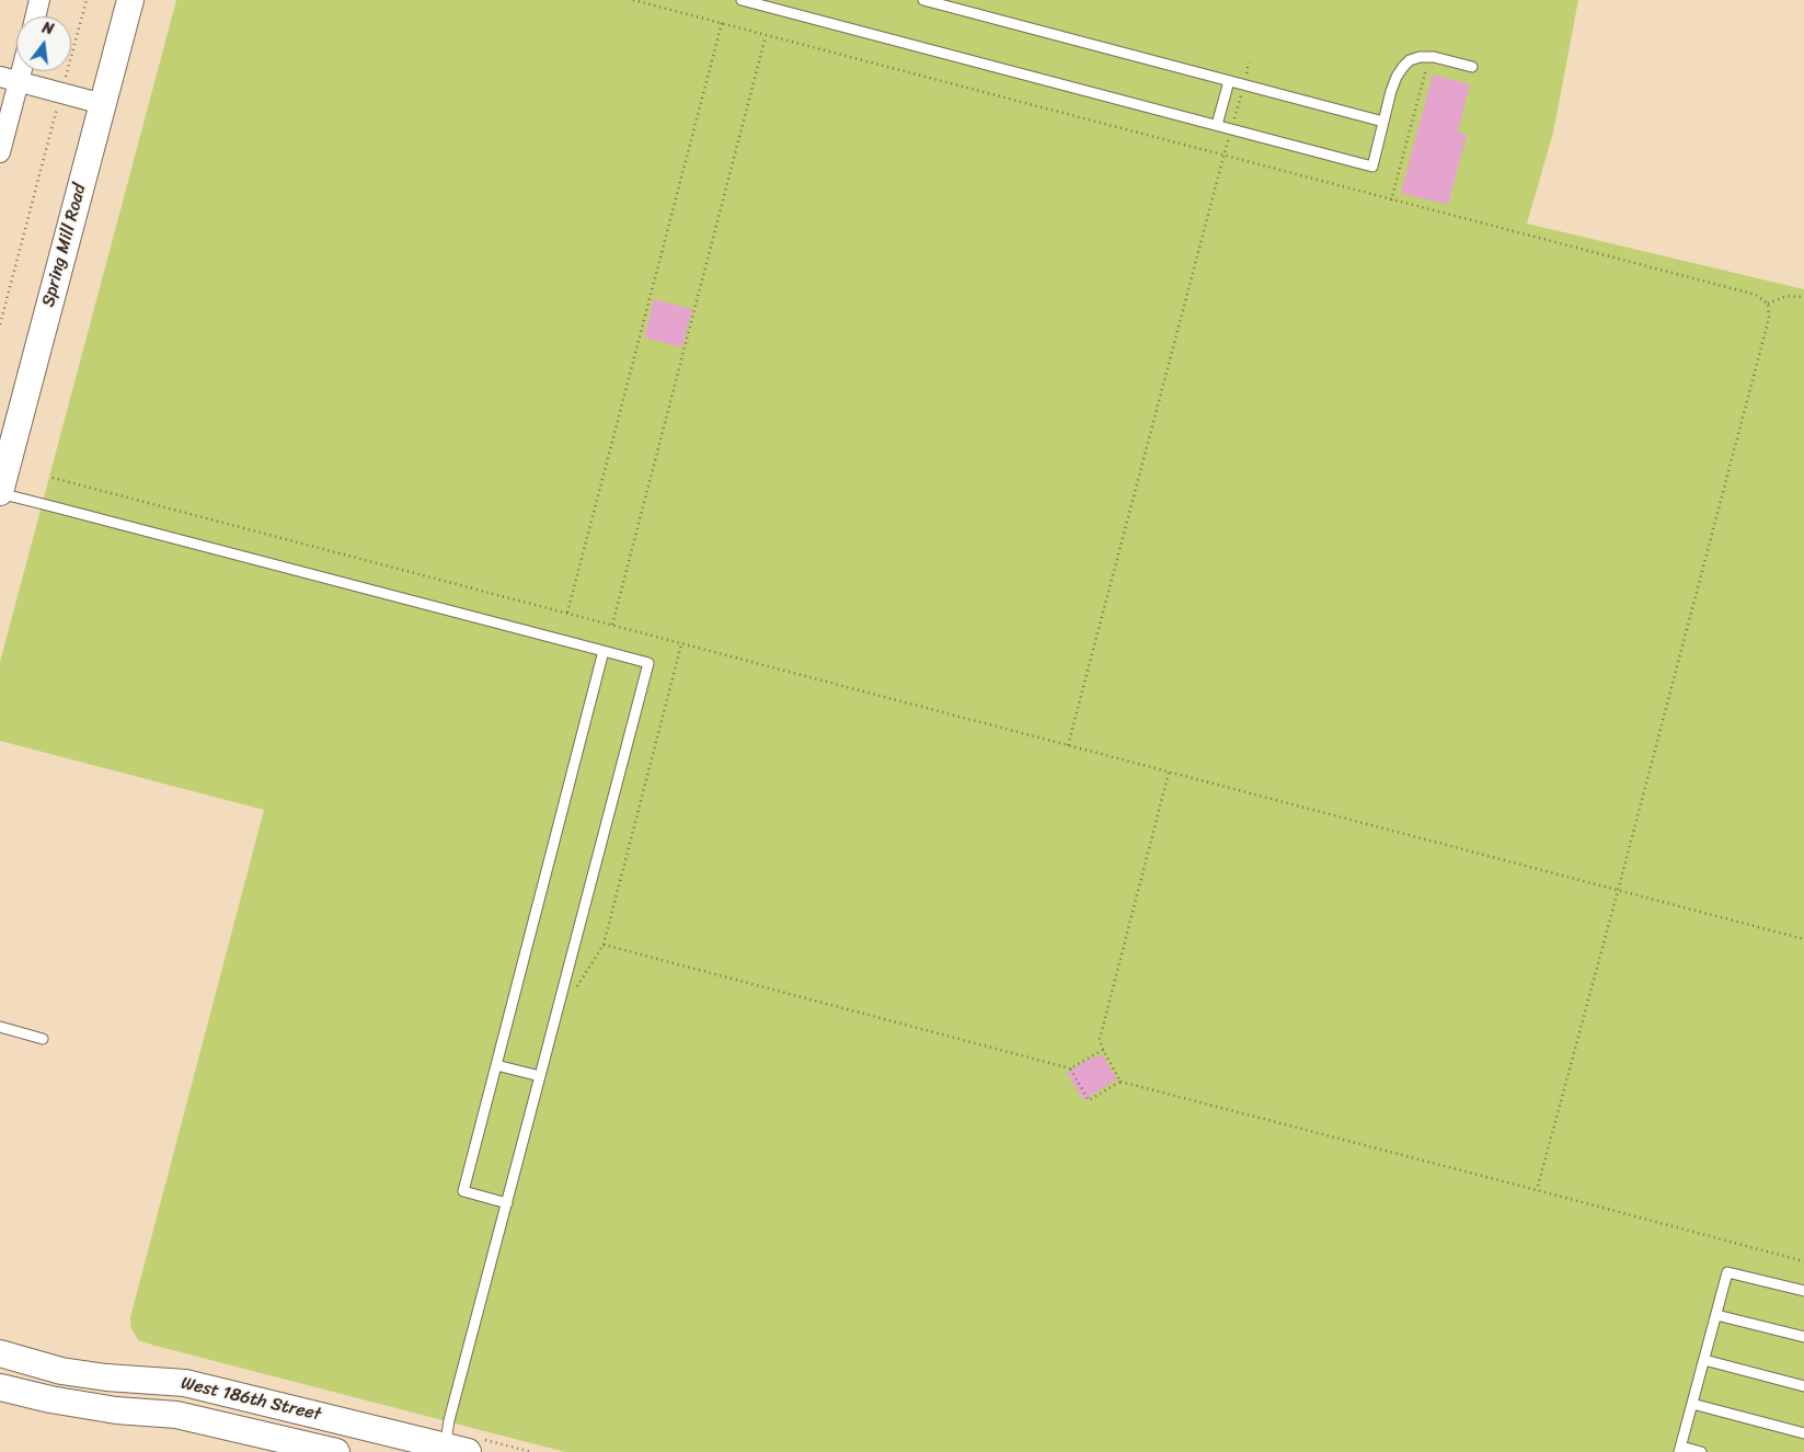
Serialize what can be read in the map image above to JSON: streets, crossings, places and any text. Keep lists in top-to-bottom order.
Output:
{
  "streets": {
    "street": ["Spring Mill Road", "West 186th Street"]
  },
  "north": "top"
}
